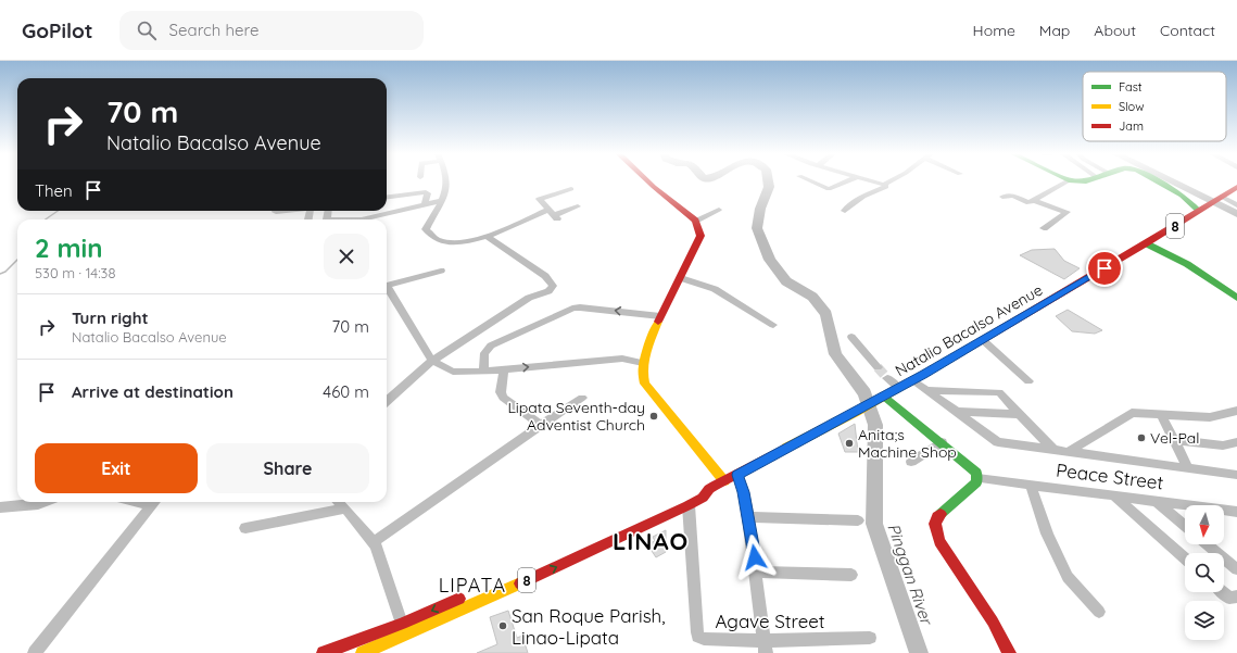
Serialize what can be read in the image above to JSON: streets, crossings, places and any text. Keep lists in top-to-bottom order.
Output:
{
  "streets": {
    "main road": ["8", "Natalio Bacalso Avenue"],
    "street": ["Peace Street", "Agave Street"]
  },
  "crossings": [
    ["Natalio Bacalso Avenue", "Agave Street"]
  ],
  "districts": ["LINAO", "LIPATA"],
  "water": ["Pinggan River"],
  "places": [
    "Lipata Seventh-day Adventist Church",
    "Vel-Pal",
    "Anita;s Machine Shop",
    "San Roque Parish, Linao-Lipata"
  ],
  "legend": ["Fast", "Slow", "Jam"],
  "north": "bottom",
  "page": {
    "header": "GoPilot",
    "search": "Search here",
    "nav": [
      "Home",
      "Map",
      "About",
      "Contact"
    ],
    "turn": ["70 m", "Natalio Bacalso Avenue"],
    "then": "Then",
    "heading": ["2 min", "530 m · 14:38"],
    "list": [
      {
        "name": "Turn right",
        "note": "Natalio Bacalso Avenue",
        "value": "70 m"
      },
      {
        "name": "Arrive at destination",
        "value": "460 m"
      }
    ],
    "buttons": ["Exit", "Share"]
  }
}
